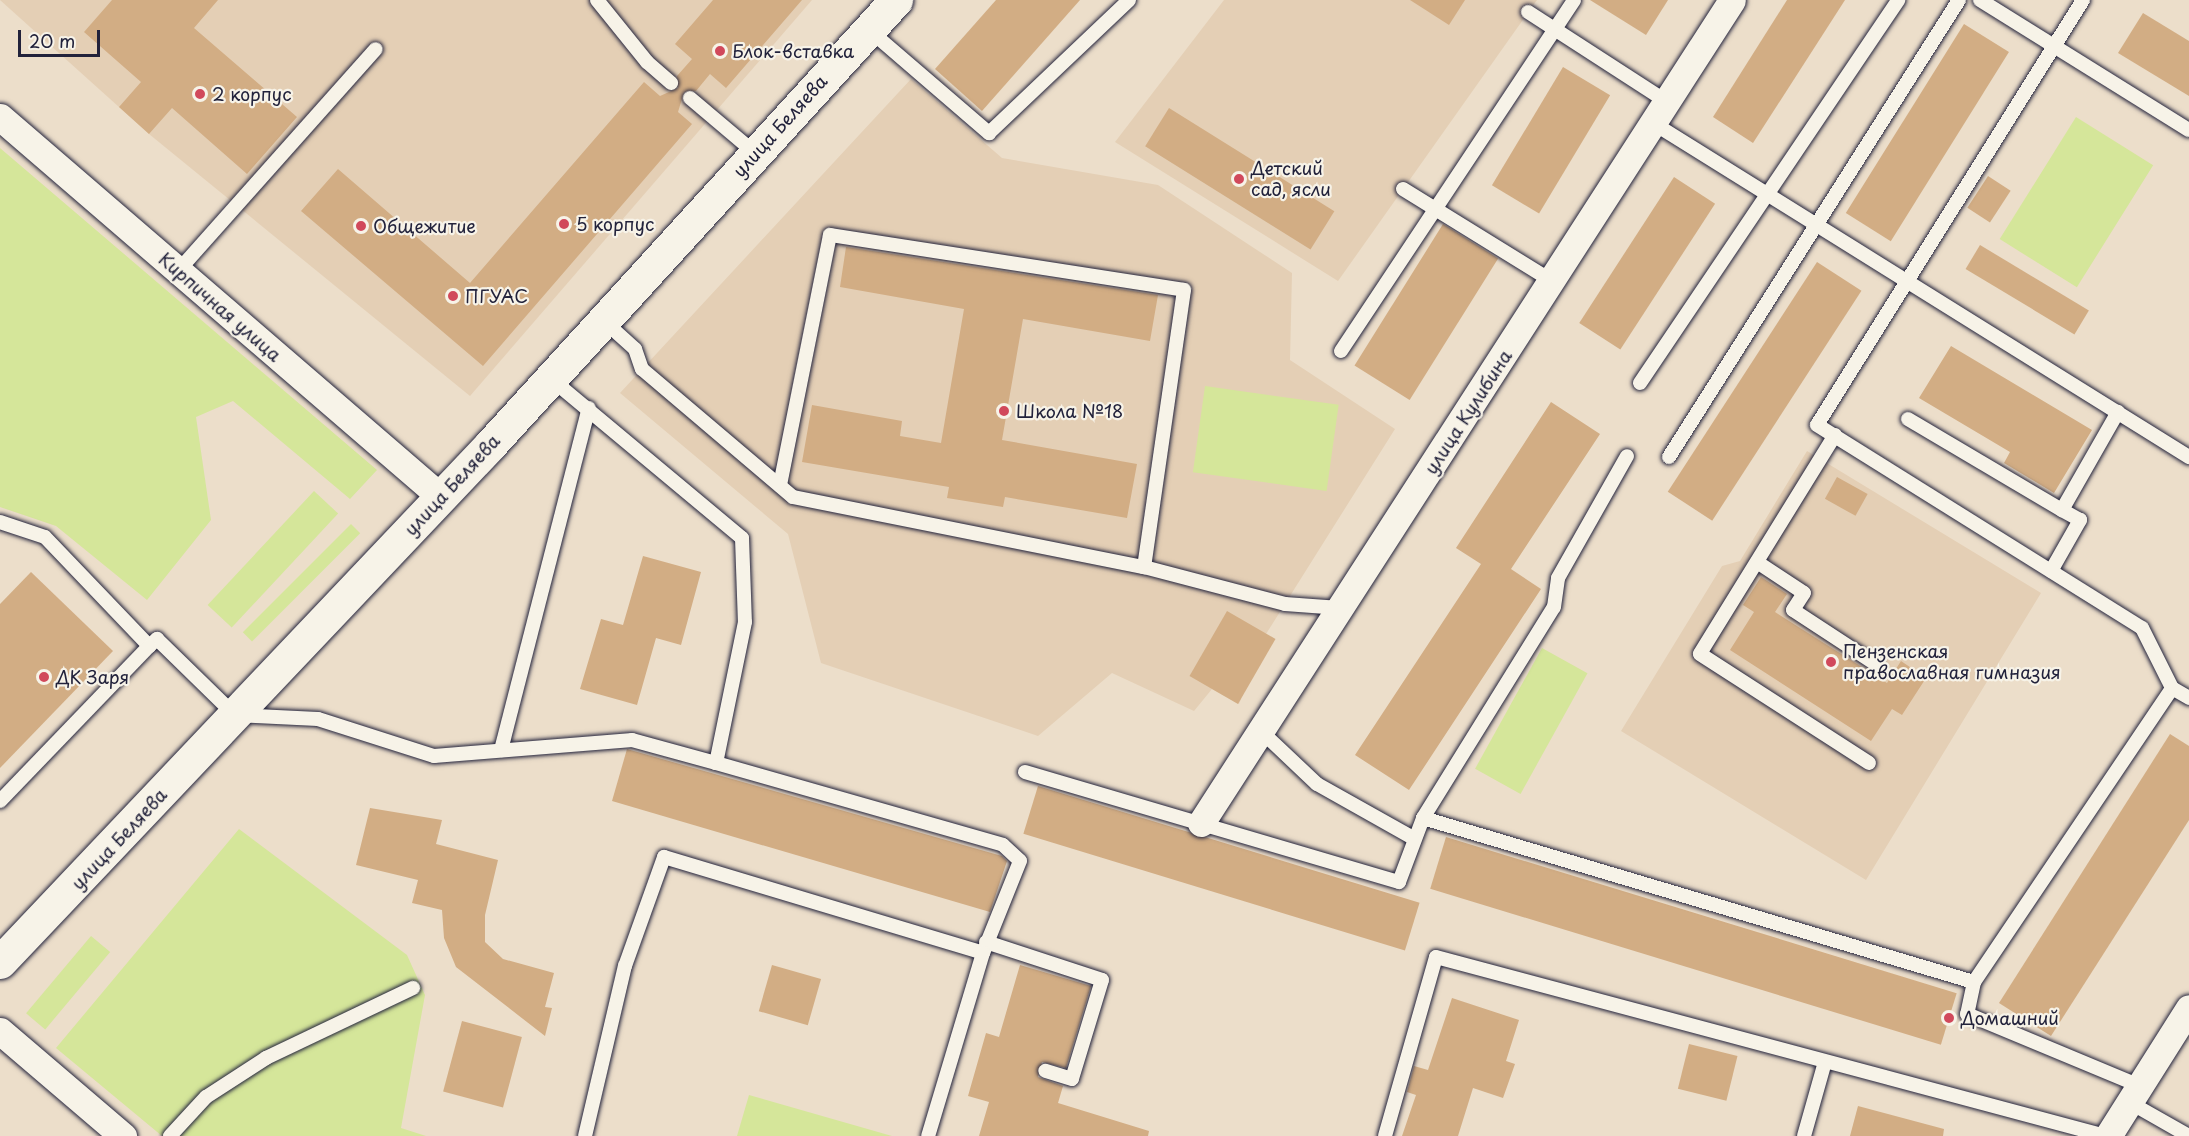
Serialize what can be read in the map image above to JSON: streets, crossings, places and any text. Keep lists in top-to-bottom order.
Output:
{
  "streets": {
    "main road": ["улица Беляева"],
    "street": ["Кирпичная улица", "улица Кулибина"]
  },
  "crossings": [
    ["улица Беляева", "Кирпичная улица"]
  ],
  "places": [
    "Блок-вставка",
    "2 корпус",
    "Детский сад, ясли",
    "5 корпус",
    "Общежитие",
    "ПГУАС",
    "Школа №18",
    "Пензенская православная гимназия",
    "ДК Заря",
    "Домашний"
  ],
  "scale_bar": "20 m"
}
